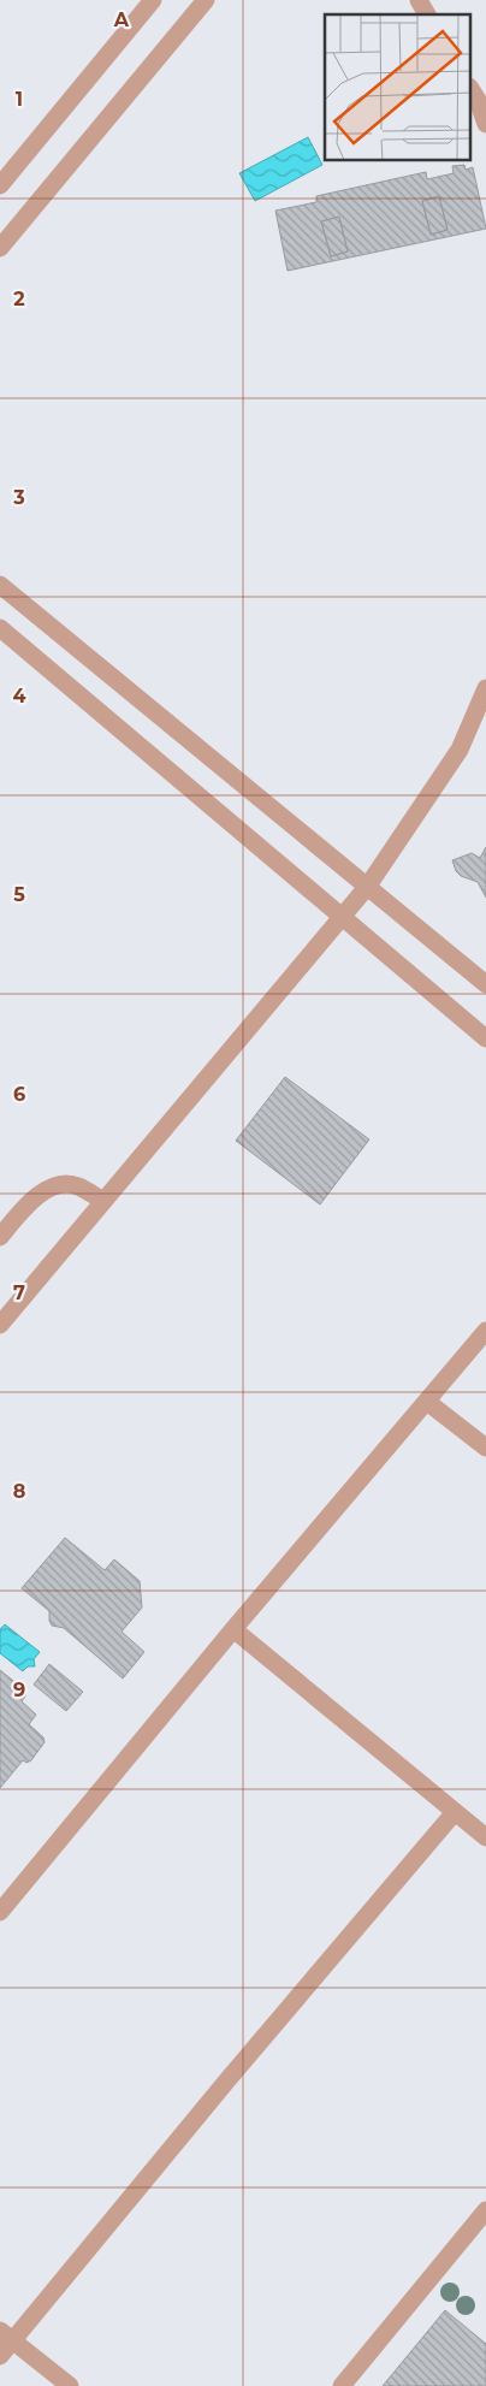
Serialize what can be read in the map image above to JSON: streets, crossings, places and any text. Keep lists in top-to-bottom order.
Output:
{
  "grid": {
    "columns": ["A"],
    "rows": [
      "1",
      "2",
      "3",
      "4",
      "5",
      "6",
      "7",
      "8",
      "9"
    ]
  }
}
